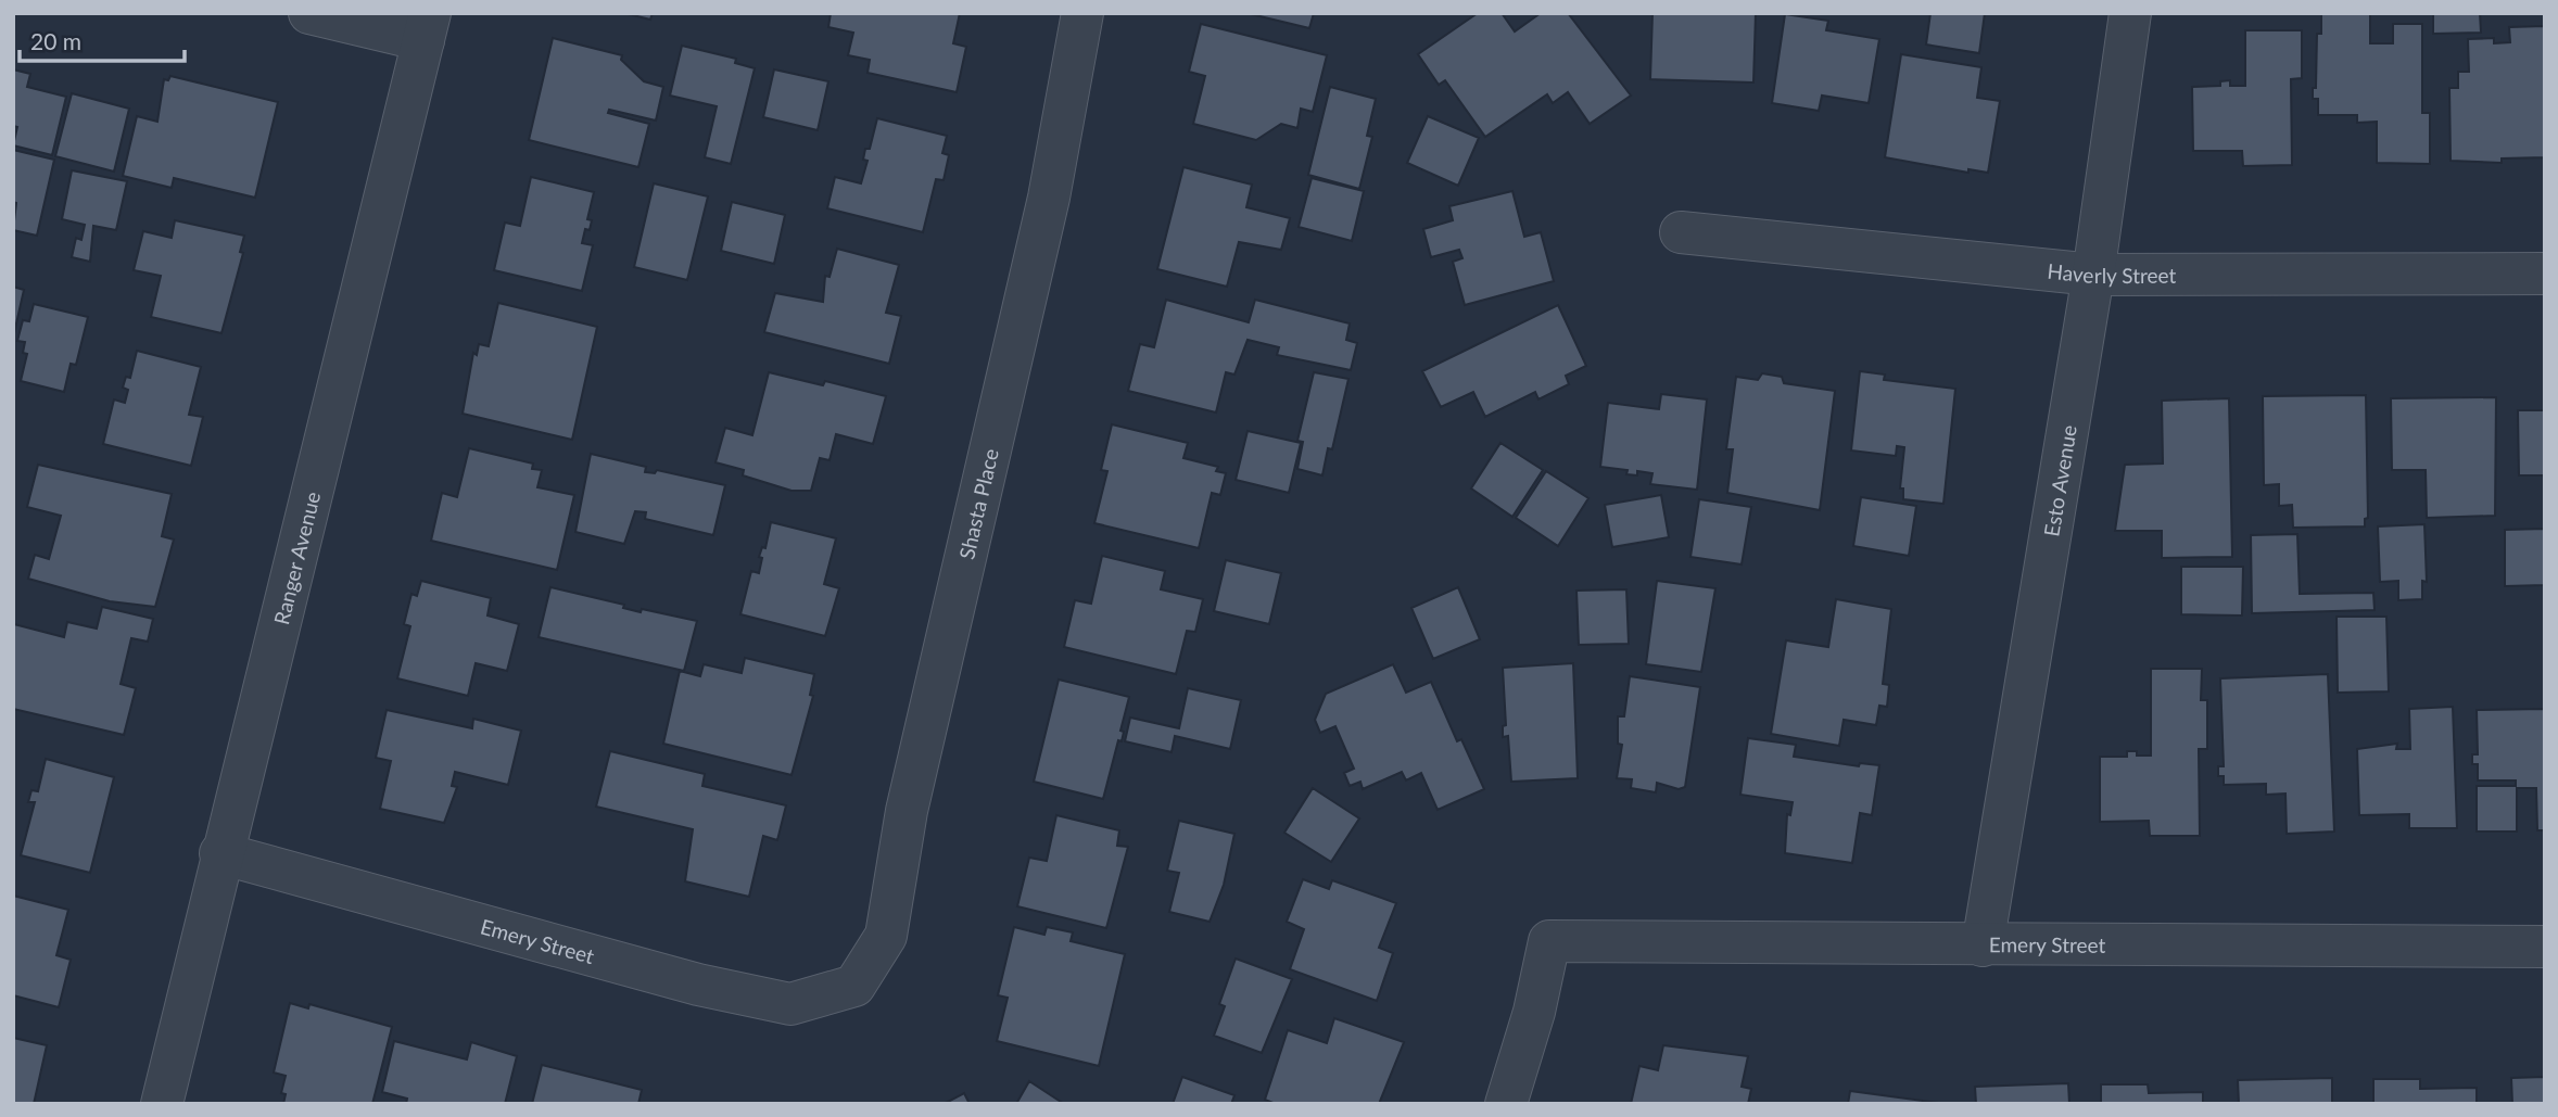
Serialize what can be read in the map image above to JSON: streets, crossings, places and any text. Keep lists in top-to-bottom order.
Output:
{
  "streets": {
    "street": [
      "Haverly Street",
      "Esto Avenue",
      "Shasta Place",
      "Ranger Avenue",
      "Emery Street"
    ]
  },
  "crossings": [
    ["Haverly Street", "Esto Avenue"],
    ["Esto Avenue", "Emery Street"],
    ["Shasta Place", "Emery Street"],
    ["Ranger Avenue", "Emery Street"]
  ],
  "scale_bar": "20 m"
}
